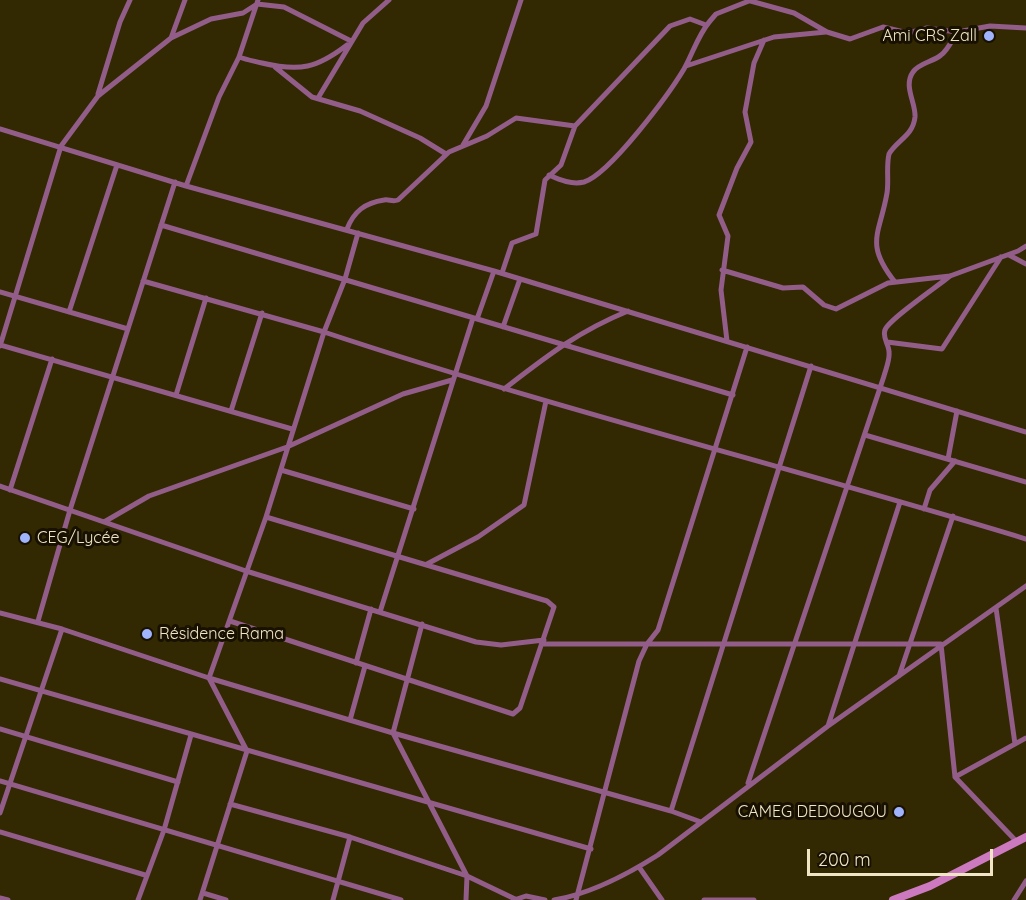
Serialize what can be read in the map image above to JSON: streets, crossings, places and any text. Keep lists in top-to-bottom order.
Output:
{
  "places": [
    "Ami CRS Zall",
    "CEG/Lycée",
    "Résidence Rama",
    "CAMEG DEDOUGOU"
  ],
  "scale_bar": "200 m"
}
